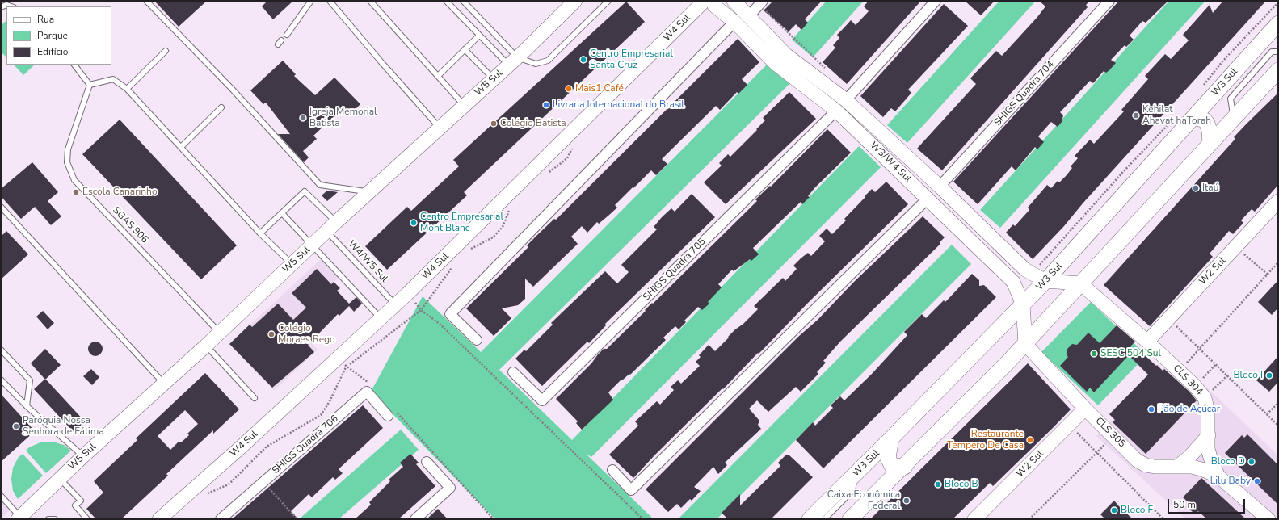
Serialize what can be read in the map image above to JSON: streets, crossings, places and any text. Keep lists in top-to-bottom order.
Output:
{
  "streets": {
    "main road": [
      "W4 Sul",
      "W3 Sul",
      "W5 Sul",
      "W3/W4 Sul",
      "W2 Sul",
      "CLS 304",
      "CLS 305"
    ],
    "street": ["SHIGS Quadra 704", "SHIGS Quadra 705", "SHIGS Quadra 706"],
    "lane": ["SGAS 906", "W4/W5 Sul"]
  },
  "crossings": [
    ["W4 Sul", "W3/W4 Sul"],
    ["W4 Sul", "W4/W5 Sul"],
    ["W3 Sul", "W3/W4 Sul"],
    ["W5 Sul", "SGAS 906"],
    ["W5 Sul", "W4/W5 Sul"],
    ["SHIGS Quadra 704", "W3/W4 Sul"],
    ["W3/W4 Sul", "SHIGS Quadra 705"],
    ["W3/W4 Sul", "CLS 304"],
    ["W3/W4 Sul", "CLS 305"],
    ["W2 Sul", "CLS 304"],
    ["W2 Sul", "CLS 305"],
    ["CLS 304", "CLS 305"]
  ],
  "places": [
    "Centro Empresarial Santa Cruz",
    "Mais1 Café",
    "Livraria Internacional do Brasil",
    "Kehilat Ahavat haTorah",
    "Igreja Memorial Batista",
    "Colégio Batista",
    "Itaú",
    "Escola Canarinho",
    "Centro Empresarial Mont Blanc",
    "Colégio Moraes Rego",
    "SESC 504 Sul",
    "Bloco I",
    "Pão de Açúcar",
    "Paróquia Nossa Senhora de Fátima",
    "Restaurante Tempero De Casa",
    "Bloco D",
    "Lilu Baby",
    "Bloco B",
    "Caixa Econômica Federal",
    "Bloco F"
  ],
  "legend": ["Rua", "Parque", "Edifício"],
  "scale_bar": "50 m"
}
